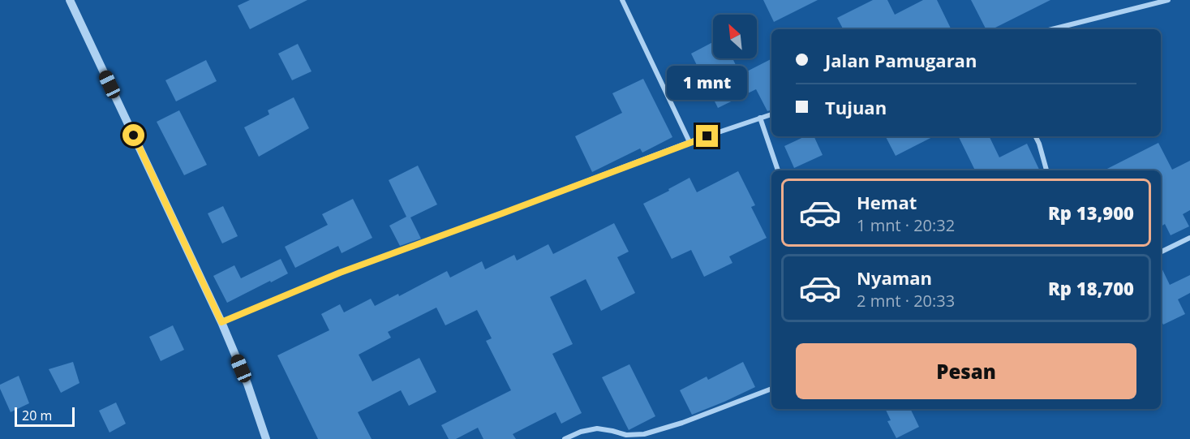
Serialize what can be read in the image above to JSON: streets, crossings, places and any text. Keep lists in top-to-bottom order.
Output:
{
  "scale_bar": "20 m",
  "north": "top left",
  "page": {
    "banner": ["Jalan Pamugaran", "Tujuan"],
    "bubble": "1 mnt",
    "list": [
      {
        "name": "Hemat",
        "note": "1 mnt · 20:32",
        "value": "Rp 13,900"
      },
      {
        "name": "Nyaman",
        "note": "2 mnt · 20:33",
        "value": "Rp 18,700"
      }
    ],
    "buttons": "Pesan",
    "scale": "20 m"
  }
}
